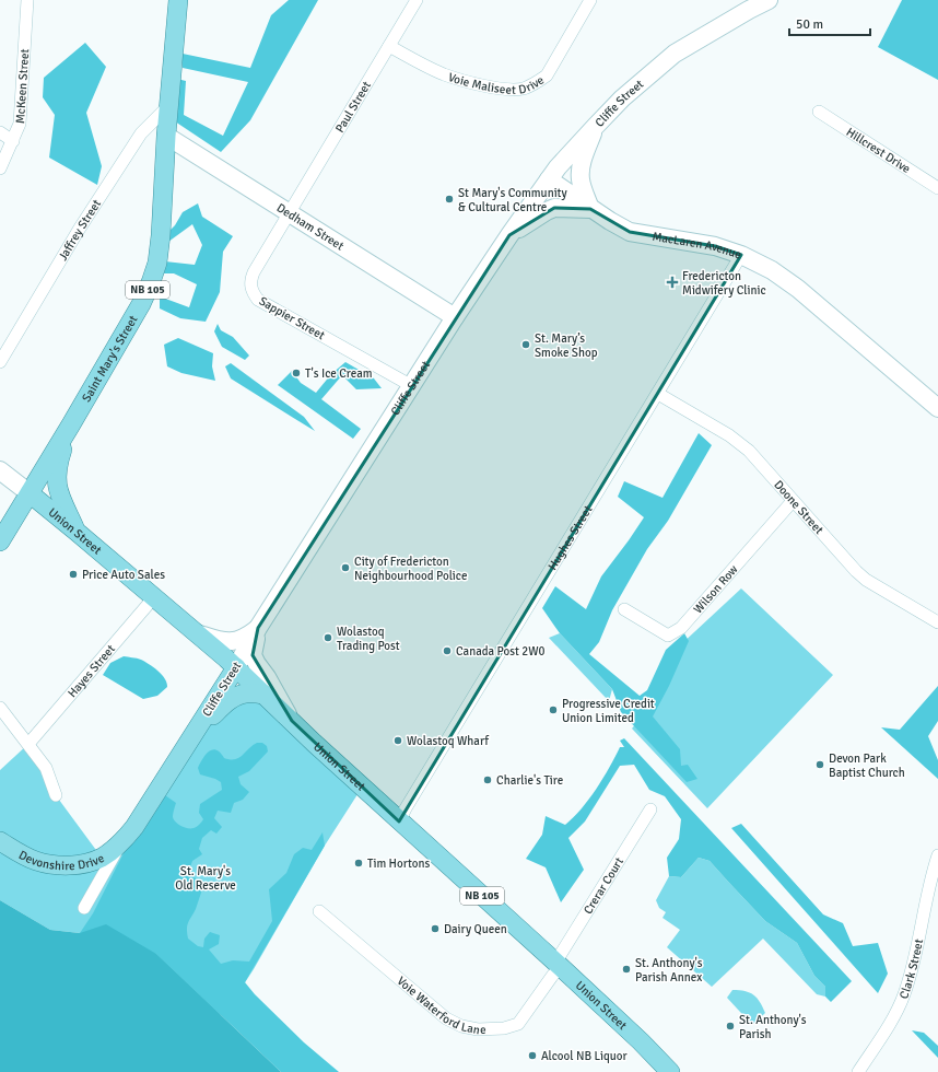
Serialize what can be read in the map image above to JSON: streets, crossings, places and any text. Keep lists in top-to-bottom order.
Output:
{
  "streets": {
    "main road": [
      "Cliffe Street",
      "Dedham Street",
      "MacLaren Avenue",
      "NB 105",
      "Saint Mary's Street",
      "Union Street",
      "Devonshire Drive"
    ],
    "street": [
      "Voie Maliseet Drive",
      "McKeen Street",
      "Paul Street",
      "Hillcrest Drive",
      "Jaffrey Street",
      "Sappier Street",
      "Doone Street",
      "Hughes Street",
      "Wilson Row",
      "Hayes Street",
      "Crerar Court",
      "Clark Street",
      "Voie Waterford Lane"
    ]
  },
  "crossings": [
    ["Voie Maliseet Drive", "Paul Street"],
    ["Cliffe Street", "Dedham Street"],
    ["Cliffe Street", "MacLaren Avenue"],
    ["Cliffe Street", "Sappier Street"],
    ["Cliffe Street", "Union Street"],
    ["Cliffe Street", "Devonshire Drive"],
    ["Paul Street", "Dedham Street"],
    ["Paul Street", "Sappier Street"],
    ["Dedham Street", "Sappier Street"],
    ["Dedham Street", "Saint Mary's Street"],
    ["Jaffrey Street", "Saint Mary's Street"],
    ["MacLaren Avenue", "Hughes Street"],
    ["Saint Mary's Street", "Union Street"],
    ["Doone Street", "Hughes Street"],
    ["Doone Street", "Wilson Row"],
    ["Union Street", "Hughes Street"],
    ["Union Street", "Hayes Street"],
    ["Union Street", "Crerar Court"],
    ["Union Street", "Voie Waterford Lane"],
    ["Crerar Court", "Voie Waterford Lane"]
  ],
  "parks": ["St. Mary's Old Reserve"],
  "places": {
    "other": [
      "St Mary's Community & Cultural Centre",
      "St. Mary’s Smoke Shop",
      "T's Ice Cream",
      "City of Fredericton Neighbourhood Police",
      "Price Auto Sales",
      "Wolastoq Trading Post",
      "Canada Post 2W0",
      "Progressive Credit Union Limited",
      "Wolastoq Wharf",
      "Devon Park Baptist Church",
      "Charlie's Tire",
      "Tim Hortons",
      "Dairy Queen",
      "St. Anthony's Parish Annex",
      "St. Anthony's Parish",
      "Alcool NB Liquor"
    ],
    "health": ["Fredericton Midwifery Clinic"]
  },
  "scale_bar": "50 m"
}
